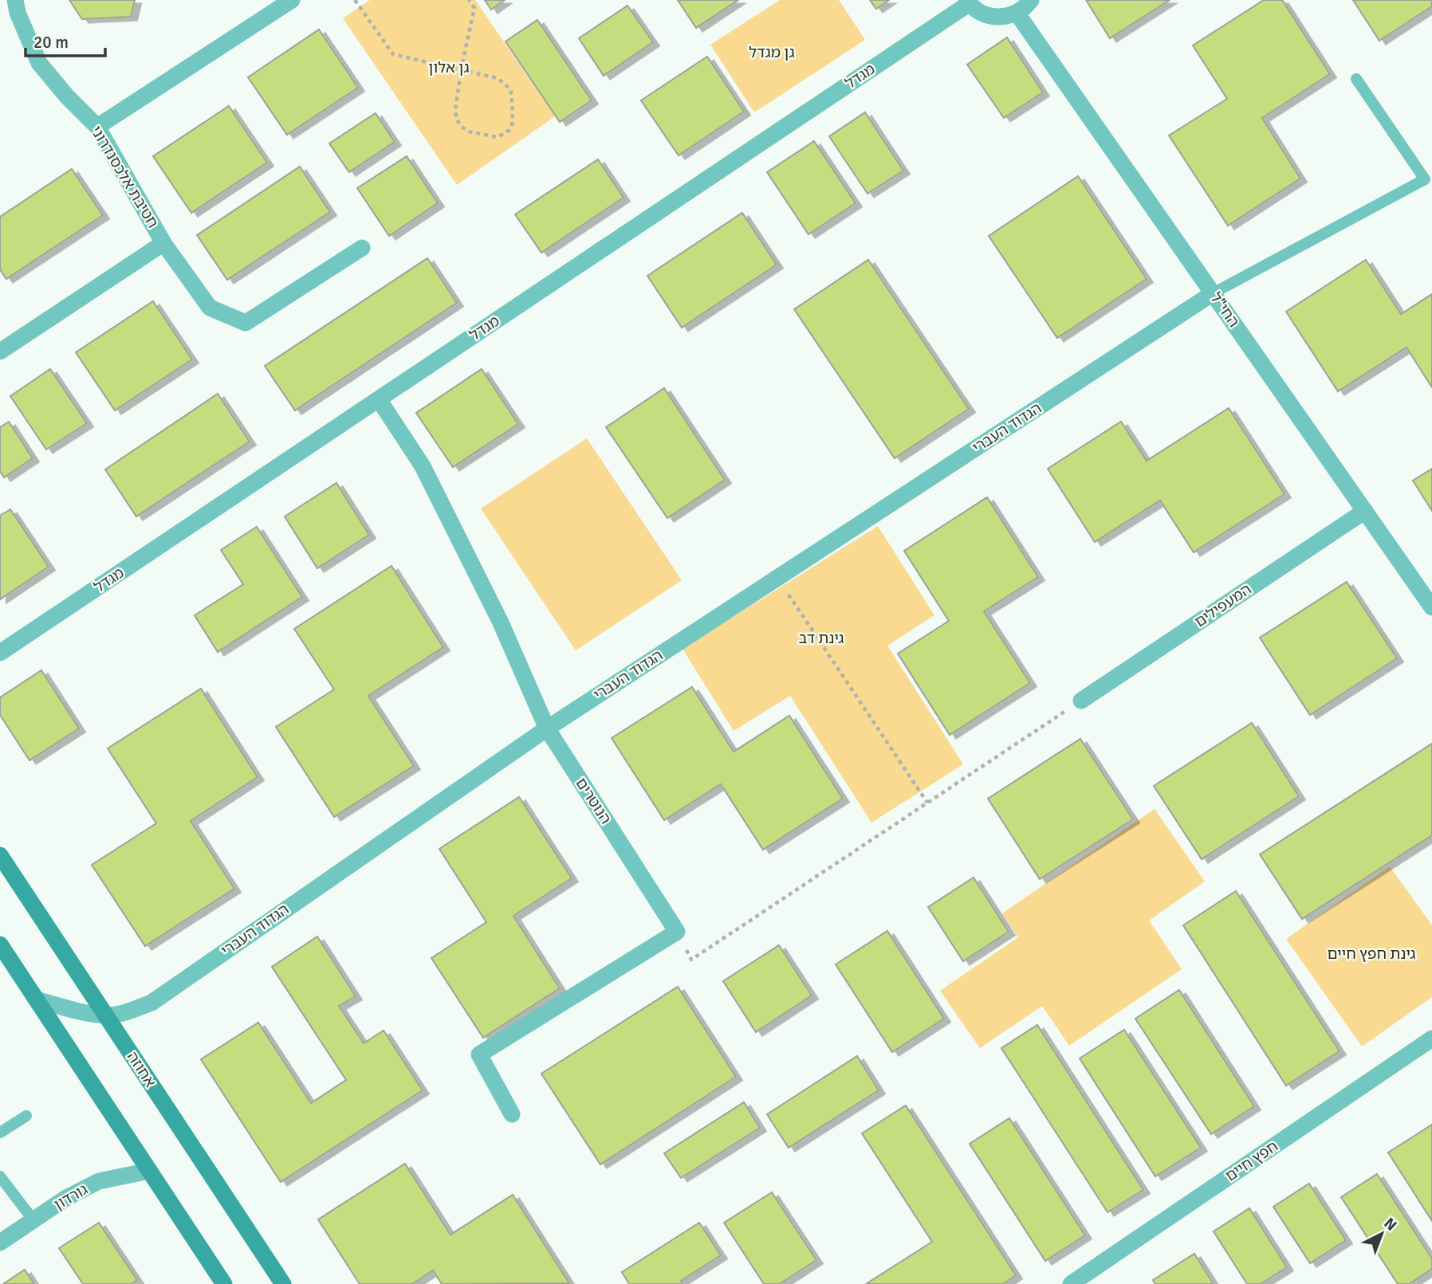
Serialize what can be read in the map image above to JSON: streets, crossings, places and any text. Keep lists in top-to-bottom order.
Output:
{
  "streets": {
    "main road": ["אחוזה"],
    "street": [
      "מגדל",
      "חטיבת אלכסנדרוני",
      "החי\"ל",
      "הגדוד העברי",
      "המעפילים",
      "הנוטרים",
      "חפץ חיים",
      "גורדון"
    ]
  },
  "crossings": [
    ["מגדל", "הנוטרים"],
    ["החי\"ל", "הגדוד העברי"],
    ["החי\"ל", "המעפילים"],
    ["הגדוד העברי", "הנוטרים"],
    ["הגדוד העברי", "אחוזה"]
  ],
  "parks": [
    "גן מגדל",
    "גן אלון",
    "גינת דב",
    "גינת חפץ חיים"
  ],
  "scale_bar": "20 m",
  "north": "top right"
}
